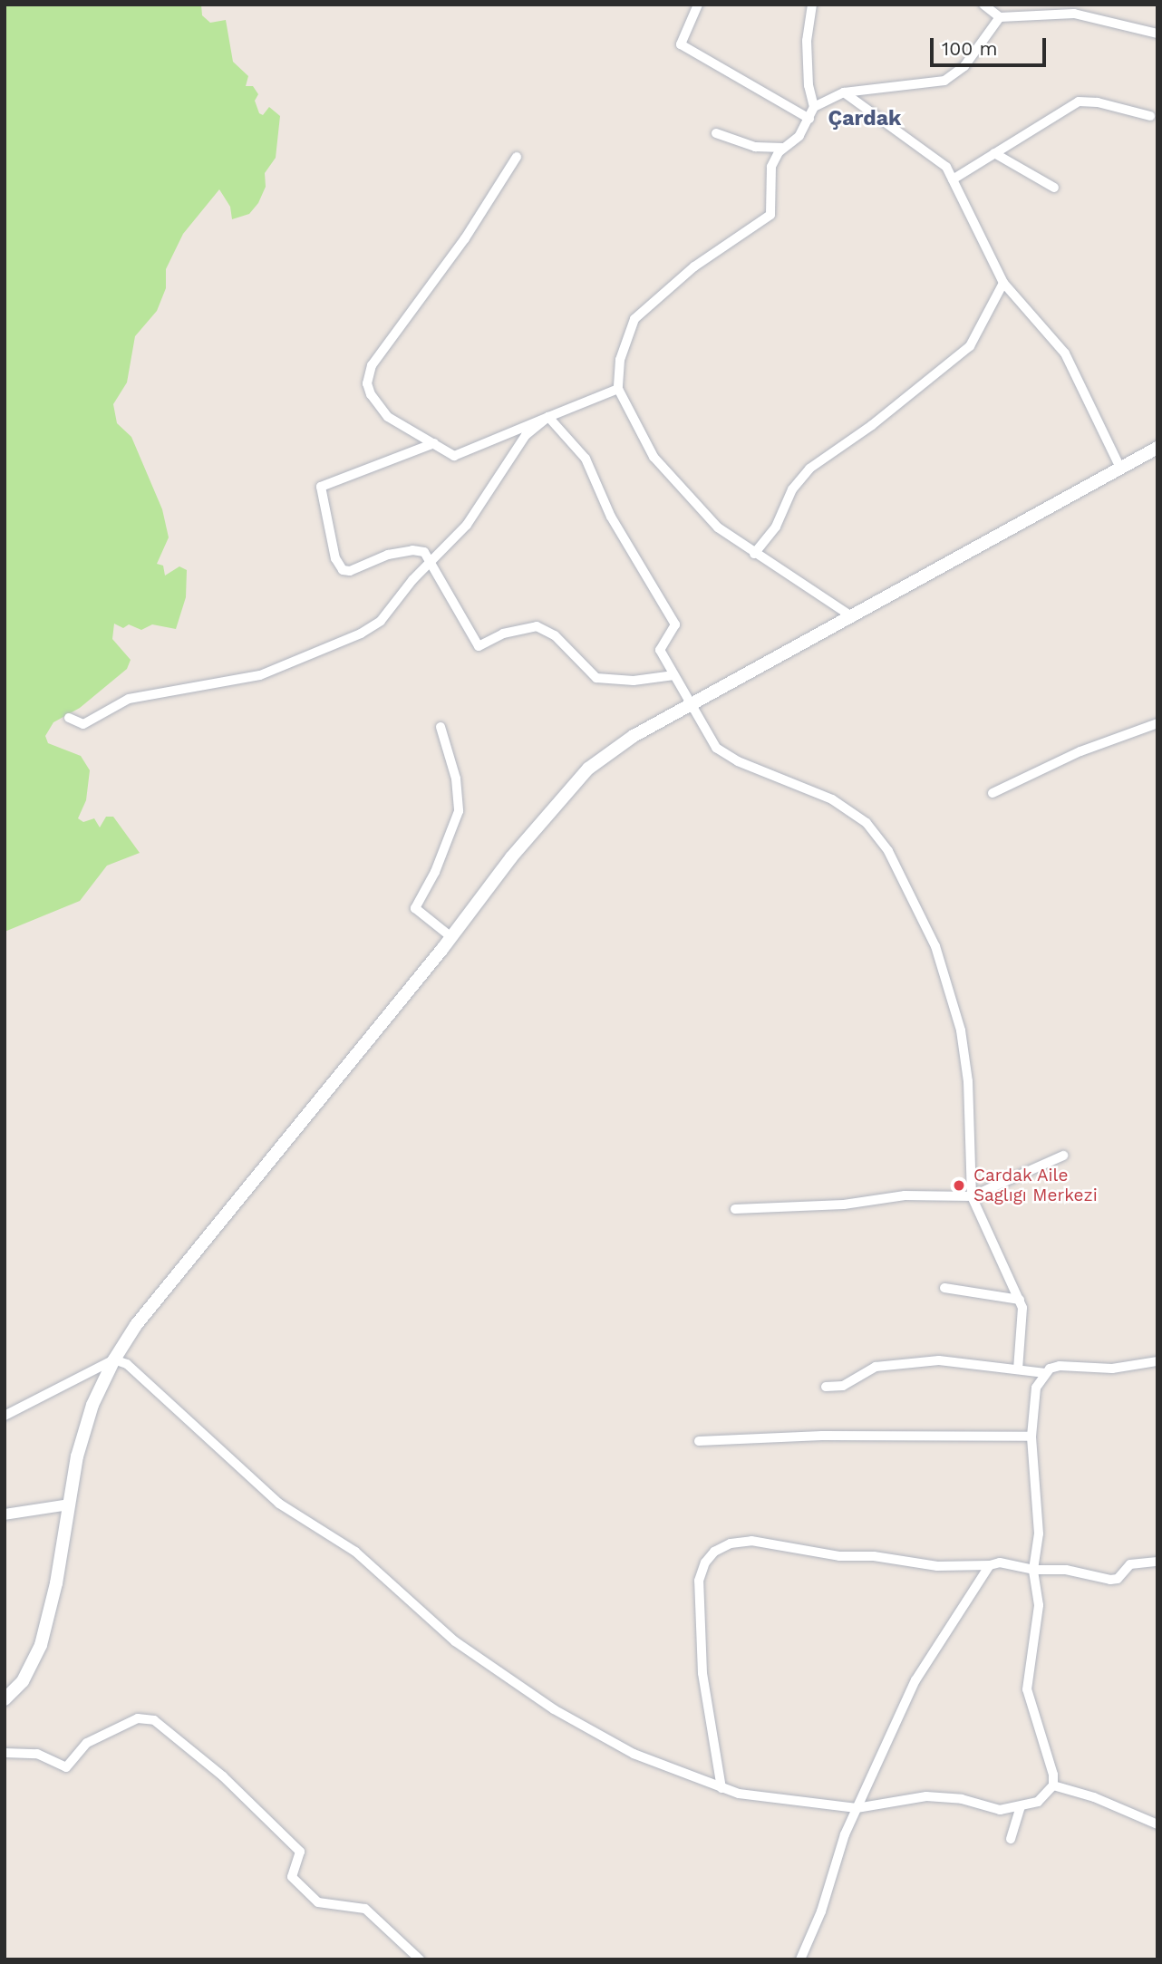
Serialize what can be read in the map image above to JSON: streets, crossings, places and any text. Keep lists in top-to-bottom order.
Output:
{
  "districts": ["Çardak"],
  "places": ["Cardak Aile Saglıgı Merkezi"],
  "scale_bar": "100 m"
}
